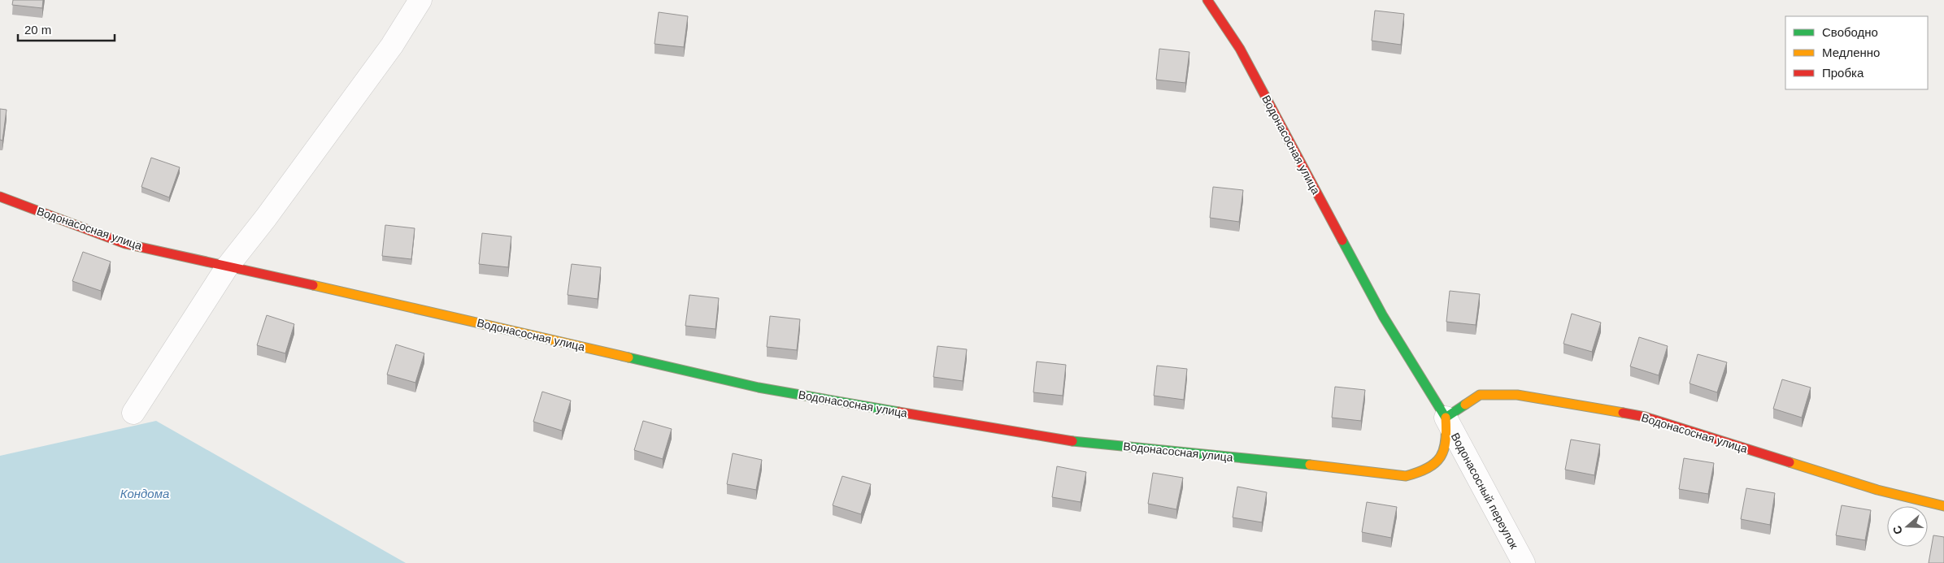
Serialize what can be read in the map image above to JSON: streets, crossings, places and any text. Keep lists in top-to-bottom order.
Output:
{
  "streets": {
    "street": ["Водонасосная улица", "Водонасосный переулок"]
  },
  "crossings": [
    ["Водонасосная улица", "Водонасосный переулок"]
  ],
  "water": ["Кондома"],
  "legend": ["Свободно", "Медленно", "Пробка"],
  "scale_bar": "20 m",
  "north": "left"
}
